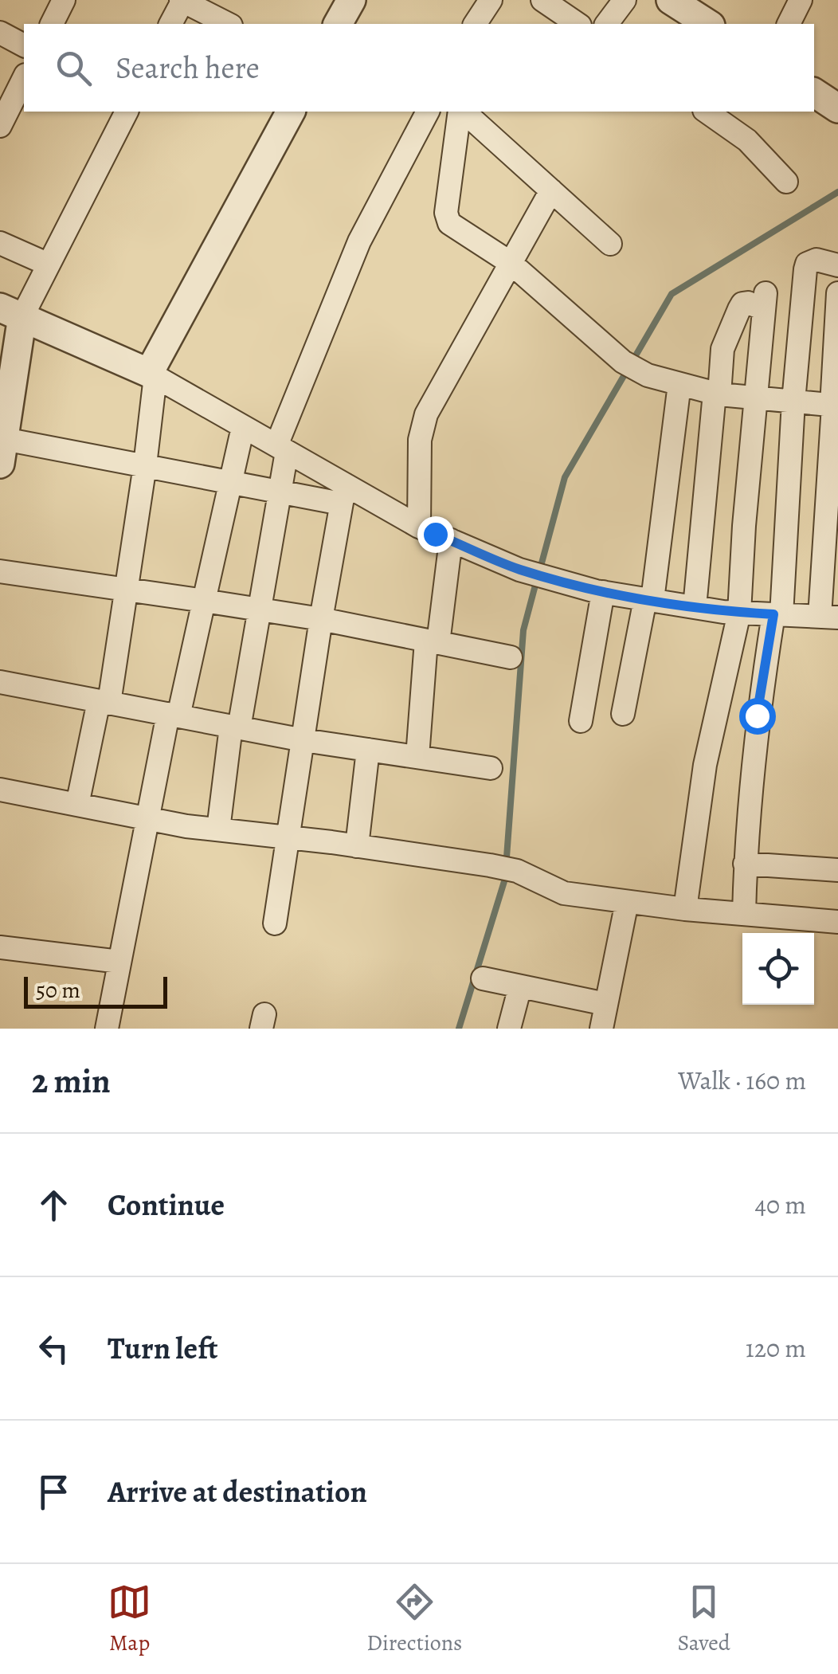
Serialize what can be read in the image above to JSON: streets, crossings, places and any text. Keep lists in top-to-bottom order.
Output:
{
  "scale_bar": "50 m",
  "page": {
    "search": "Search here",
    "scale": "50 m",
    "heading": ["2 min", "Walk · 160 m"],
    "list": [
      ["Continue", "40 m"],
      ["Turn left", "120 m"],
      "Arrive at destination"
    ],
    "nav": ["Map", "Directions", "Saved"]
  }
}
